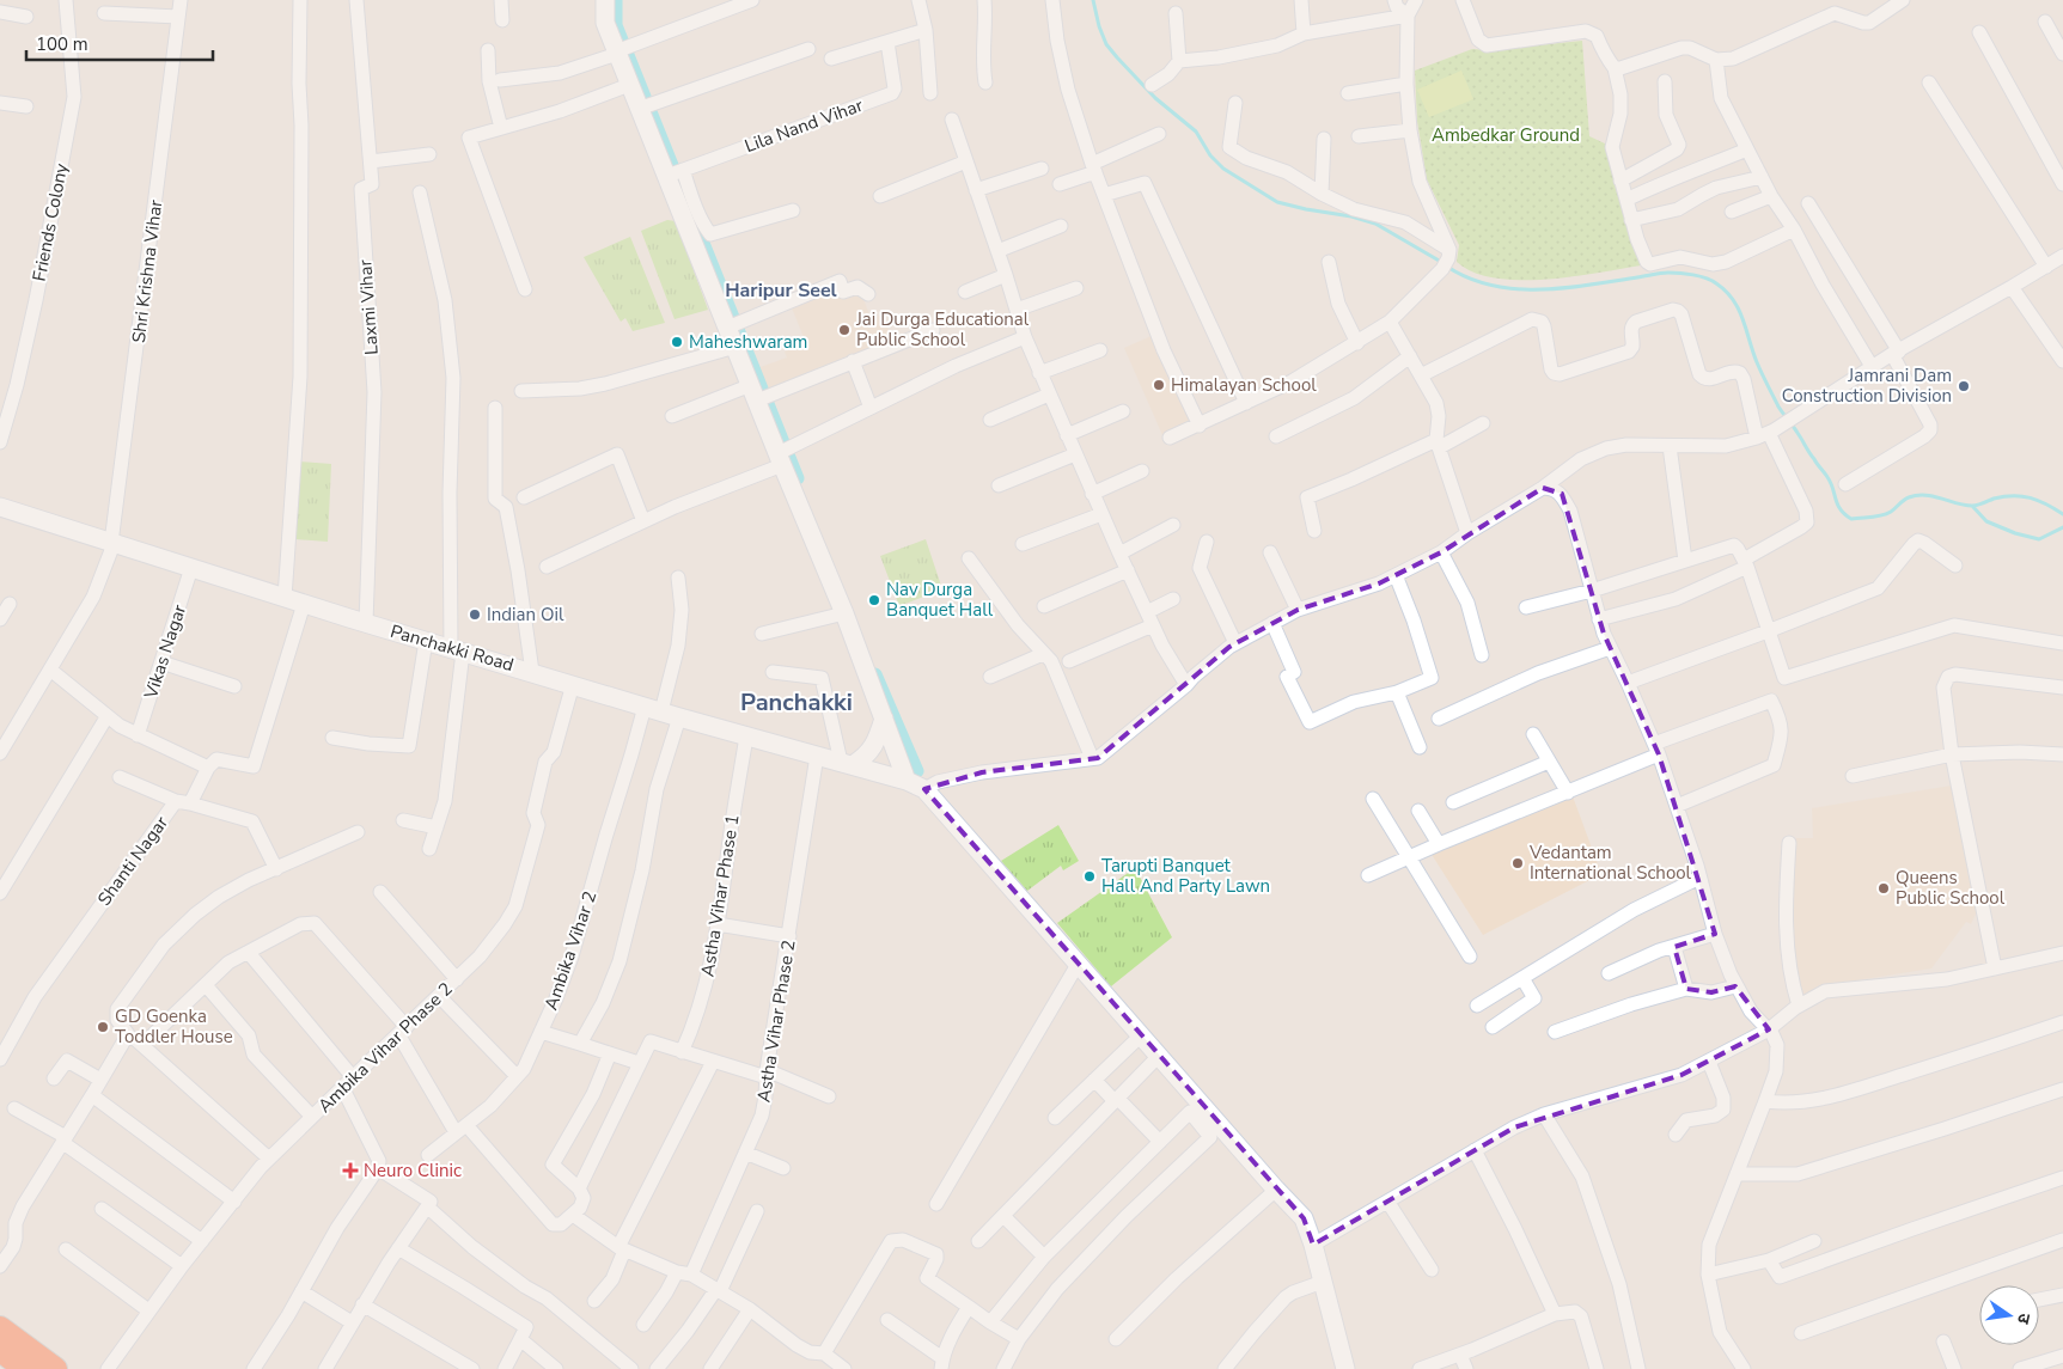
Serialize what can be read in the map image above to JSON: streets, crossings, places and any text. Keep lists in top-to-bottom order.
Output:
{
  "streets": {
    "main road": ["Panchakki Road"],
    "street": [
      "Lila Nand Vihar",
      "Friends Colony",
      "Shri Krishna Vihar",
      "Laxmi Vihar",
      "Vikas Nagar",
      "Shanti Nagar",
      "Astha Vihar Phase 1",
      "Ambika Vihar 2",
      "Astha Vihar Phase 2",
      "Ambika Vihar Phase 2"
    ]
  },
  "crossings": [
    ["Shri Krishna Vihar", "Panchakki Road"],
    ["Laxmi Vihar", "Panchakki Road"],
    ["Panchakki Road", "Vikas Nagar"],
    ["Panchakki Road", "Astha Vihar Phase 1"],
    ["Panchakki Road", "Ambika Vihar 2"],
    ["Panchakki Road", "Astha Vihar Phase 2"],
    ["Panchakki Road", "Ambika Vihar Phase 2"]
  ],
  "districts": ["Haripur Seel", "Panchakki"],
  "parks": ["Ambedkar Ground"],
  "places": {
    "other": [
      "Jai Durga Educational Public School",
      "Maheshwaram",
      "Himalayan School",
      "Jamrani Dam Construction Division",
      "Nav Durga Banquet Hall",
      "Indian Oil",
      "Vedantam International School",
      "Tarupti Banquet Hall And Party Lawn",
      "Queens Public School",
      "GD Goenka Toddler House"
    ],
    "health": ["Neuro Clinic"]
  },
  "scale_bar": "100 m",
  "north": "right"
}
